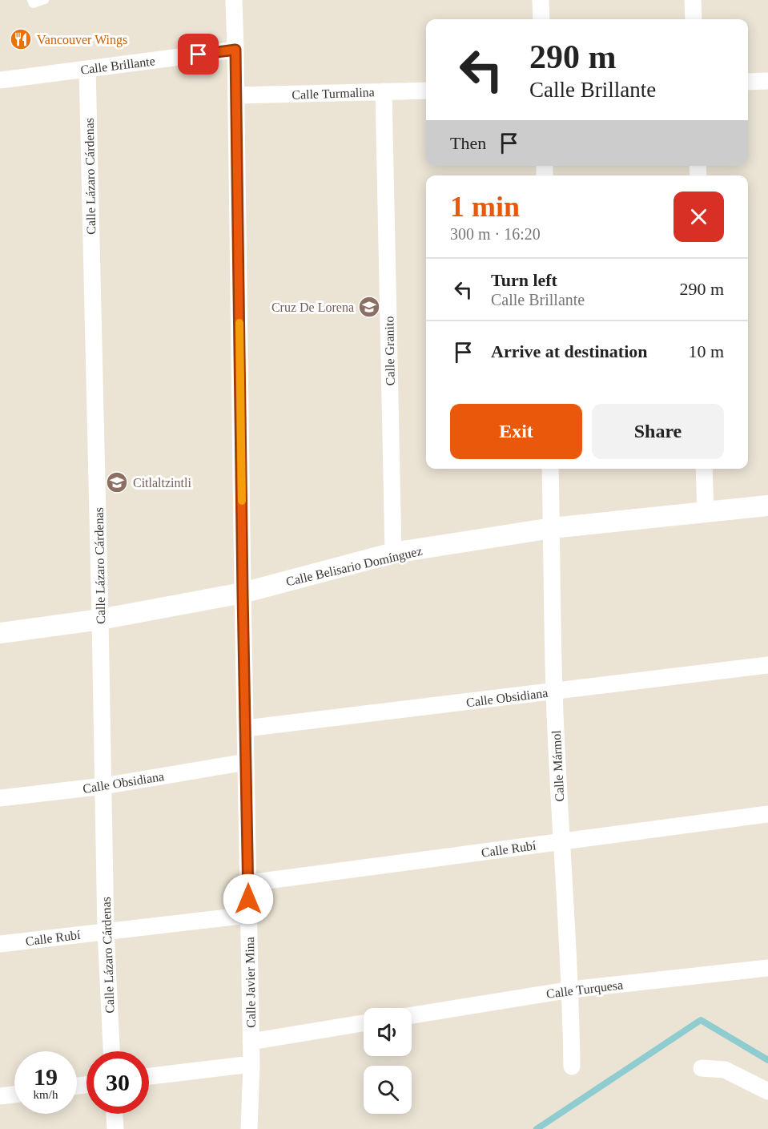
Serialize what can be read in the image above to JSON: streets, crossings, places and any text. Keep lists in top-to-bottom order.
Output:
{
  "streets": {
    "street": [
      "Calle Brillante",
      "Calle Turmalina",
      "Calle Lázaro Cárdenas",
      "Calle Granito",
      "Calle Belisario Domínguez",
      "Calle Obsidiana",
      "Calle Mármol",
      "Calle Rubí",
      "Calle Javier Mina",
      "Calle Turquesa"
    ]
  },
  "crossings": [
    ["Calle Brillante", "Calle Lázaro Cárdenas"],
    ["Calle Brillante", "Calle Javier Mina"],
    ["Calle Turmalina", "Calle Granito"],
    ["Calle Turmalina", "Calle Javier Mina"],
    ["Calle Lázaro Cárdenas", "Calle Belisario Domínguez"],
    ["Calle Lázaro Cárdenas", "Calle Obsidiana"],
    ["Calle Lázaro Cárdenas", "Calle Rubí"],
    ["Calle Granito", "Calle Belisario Domínguez"],
    ["Calle Belisario Domínguez", "Calle Mármol"],
    ["Calle Belisario Domínguez", "Calle Javier Mina"],
    ["Calle Obsidiana", "Calle Mármol"],
    ["Calle Obsidiana", "Calle Javier Mina"],
    ["Calle Mármol", "Calle Rubí"],
    ["Calle Mármol", "Calle Turquesa"],
    ["Calle Rubí", "Calle Javier Mina"]
  ],
  "places": {
    "restaurant": ["Vancouver Wings"],
    "school or university": ["Cruz De Lorena", "Citlaltzintli"]
  },
  "page": {
    "turn": ["290 m", "Calle Brillante"],
    "then": "Then",
    "heading": ["1 min", "300 m · 16:20"],
    "list": [
      {
        "name": "Turn left",
        "note": "Calle Brillante",
        "value": "290 m"
      },
      {
        "name": "Arrive at destination",
        "value": "10 m"
      }
    ],
    "buttons": ["Exit", "Share"],
    "speed": "19 km/h",
    "limit": "30"
  }
}
